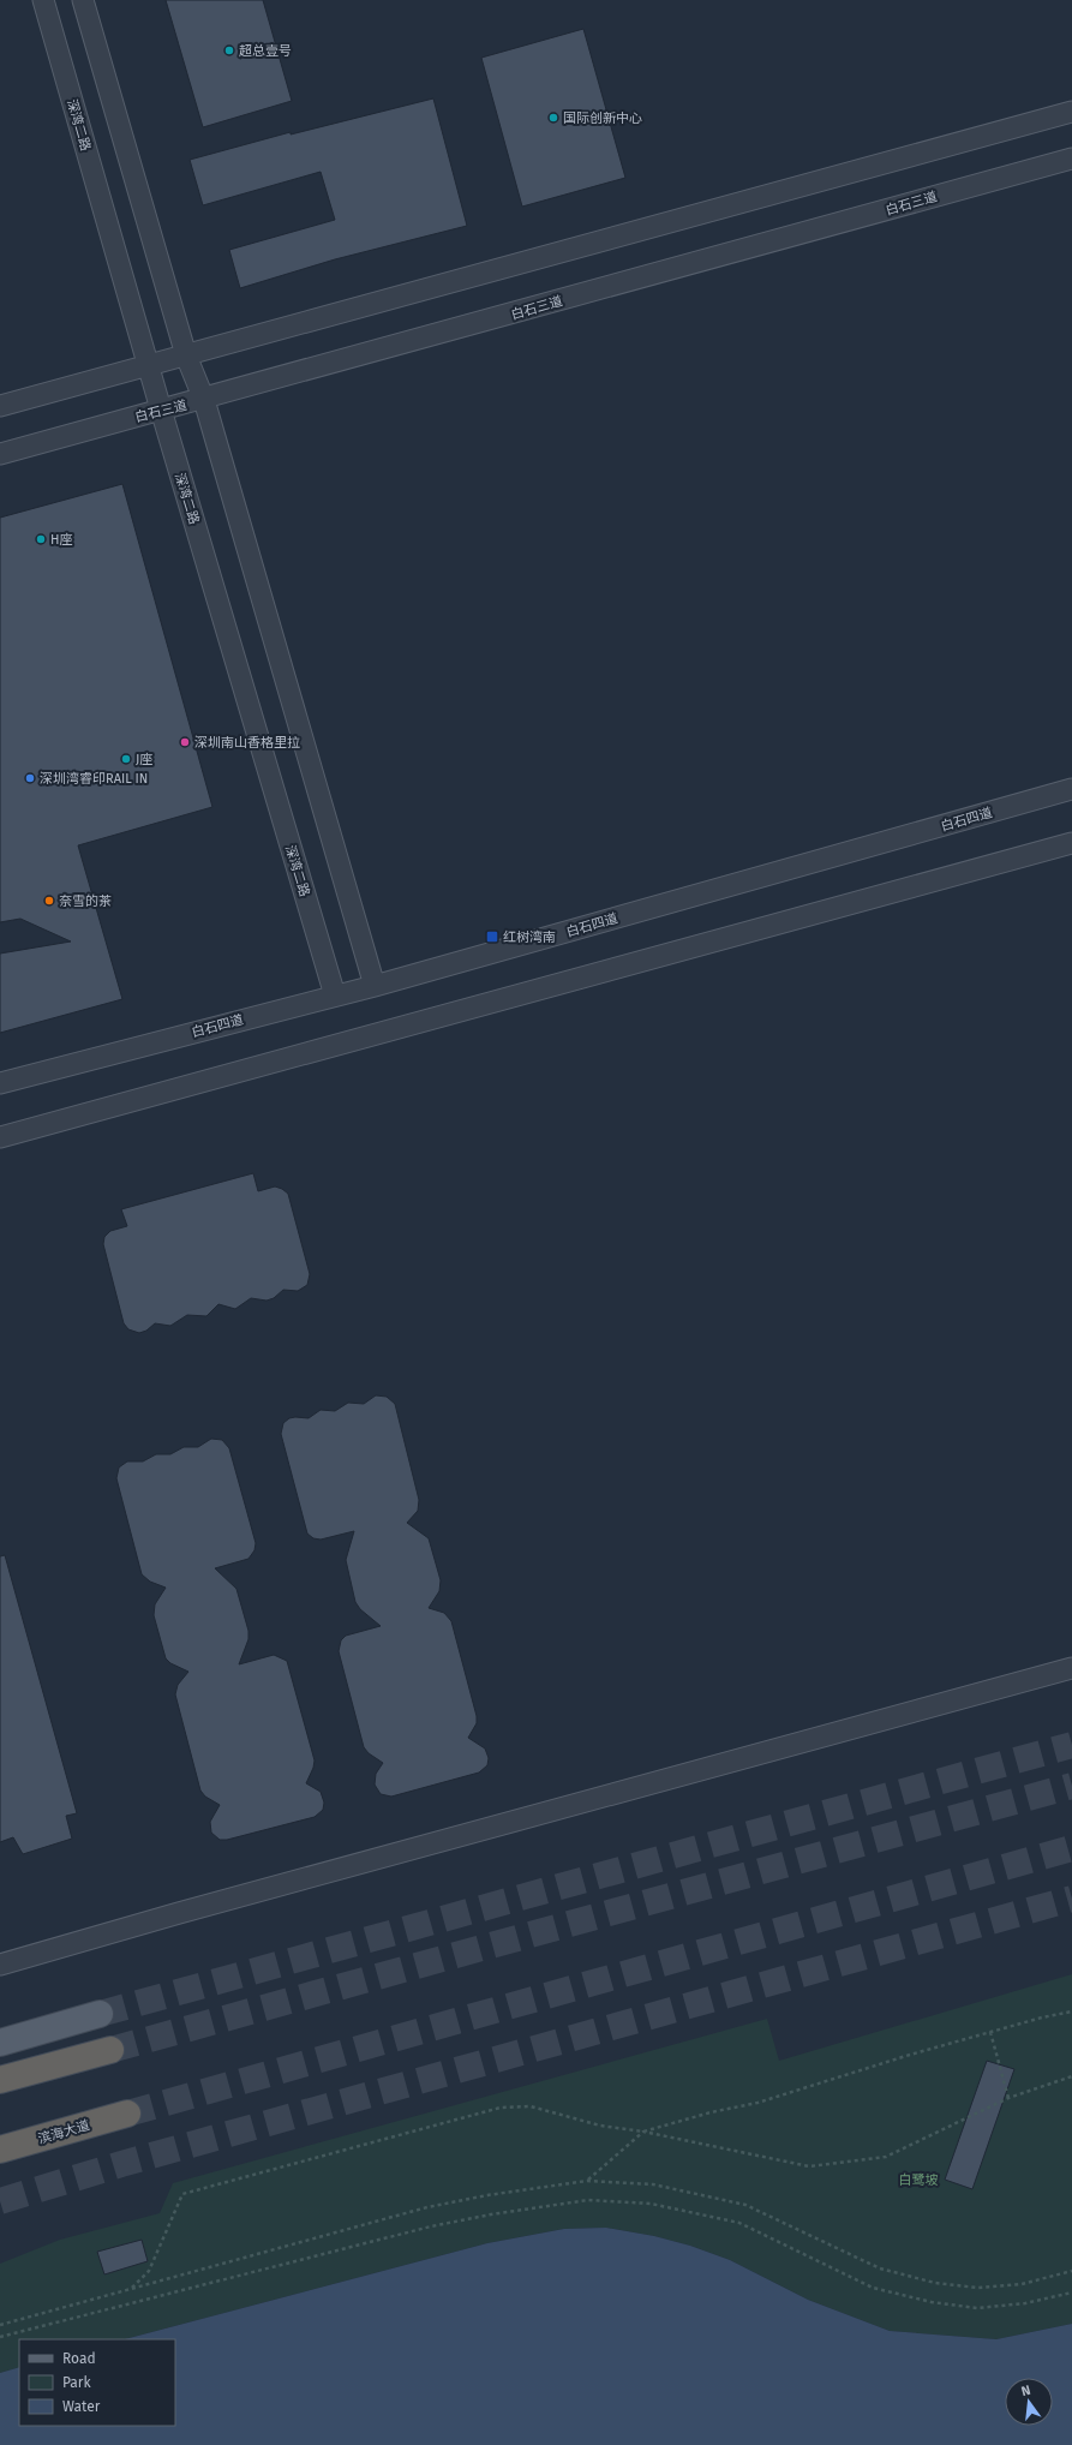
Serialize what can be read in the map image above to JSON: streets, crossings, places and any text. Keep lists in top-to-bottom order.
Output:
{
  "streets": {
    "highway": ["滨海大道"],
    "street": ["深湾二路", "白石三道", "白石四道"]
  },
  "crossings": [
    ["深湾二路", "白石三道"],
    ["深湾二路", "白石四道"]
  ],
  "parks": ["白鹭坡"],
  "places": {
    "other": [
      "超总壹号",
      "国际创新中心",
      "H座",
      "深圳南山香格里拉",
      "J座",
      "深圳湾睿印RAIL IN",
      "奈雪的茶"
    ],
    "transit": ["红树湾南"]
  },
  "legend": ["Road", "Park", "Water"],
  "north": "top"
}
